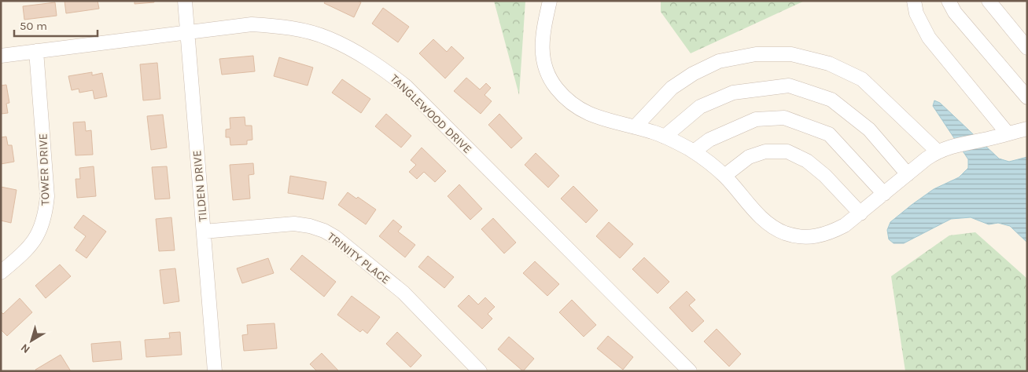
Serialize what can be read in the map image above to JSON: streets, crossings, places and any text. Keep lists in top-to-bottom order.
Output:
{
  "streets": {
    "street": [
      "TANGLEWOOD DRIVE",
      "TOWER DRIVE",
      "TILDEN DRIVE",
      "TRINITY PLACE"
    ]
  },
  "crossings": [
    ["TANGLEWOOD DRIVE", "TOWER DRIVE"],
    ["TANGLEWOOD DRIVE", "TILDEN DRIVE"],
    ["TILDEN DRIVE", "TRINITY PLACE"]
  ],
  "scale_bar": "50 m",
  "north": "bottom left"
}
